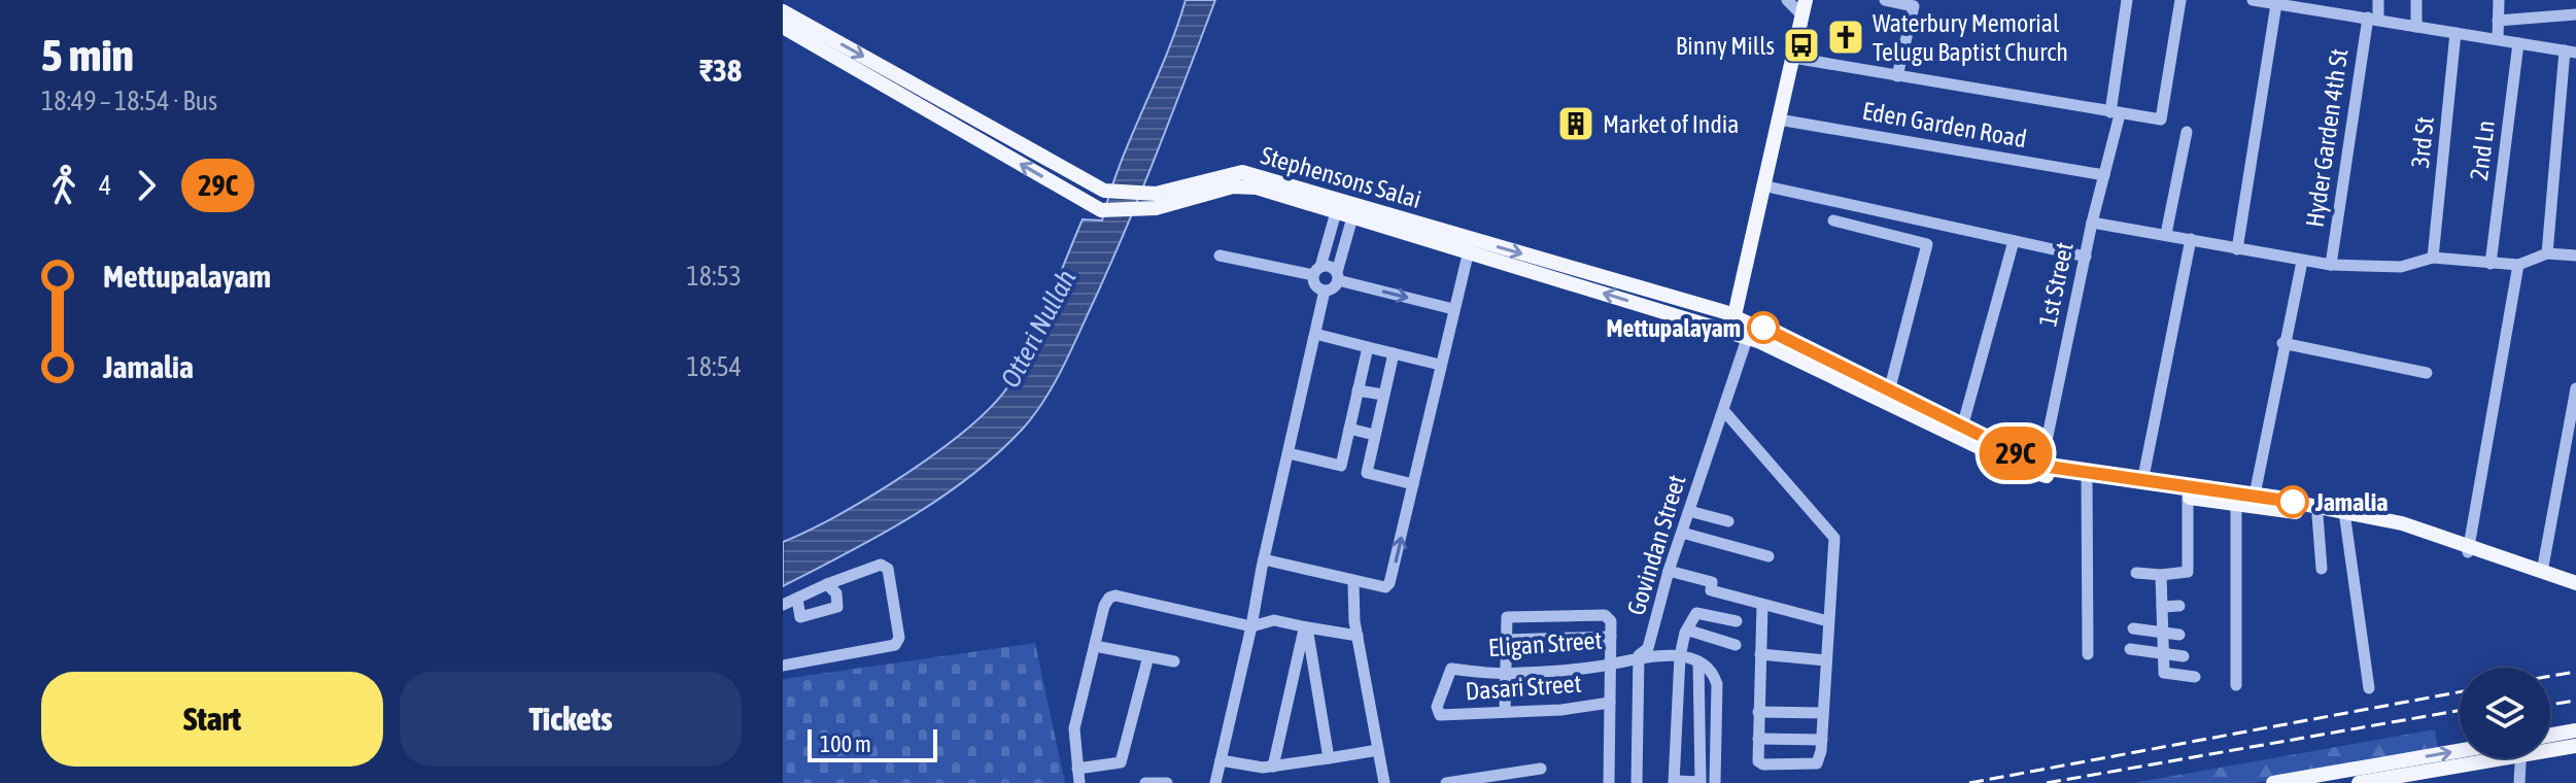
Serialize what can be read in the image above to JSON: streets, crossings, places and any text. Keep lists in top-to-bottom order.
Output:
{
  "streets": {
    "main road": ["Stephensons Salai"],
    "street": [
      "Eden Garden Road",
      "Hyder Garden 4th St",
      "3rd St",
      "2nd Ln",
      "1st Street",
      "Govindan Street",
      "Eligan Street",
      "Dasari Street"
    ]
  },
  "crossings": [
    ["Eden Garden Road", "1st Street"],
    ["Stephensons Salai", "Govindan Street"],
    ["Govindan Street", "Eligan Street"],
    ["Eligan Street", "Dasari Street"]
  ],
  "water": ["Otteri Nullah"],
  "places": {
    "church": ["Waterbury Memorial Telugu Baptist Church"],
    "bus stop": ["Binny Mills"],
    "building": ["Market of India"],
    "other": ["Mettupalayam", "Jamalia"]
  },
  "lines": ["bus line 29C"],
  "scale_bar": "100 m",
  "page": {
    "heading": ["5 min", "18:49 – 18:54 · Bus", "₹38"],
    "on_map": "29C",
    "legs": ["4", "29C"],
    "list": [
      {
        "name": "Mettupalayam",
        "value": "18:53"
      },
      {
        "name": "Jamalia",
        "value": "18:54"
      }
    ],
    "buttons": ["Start", "Tickets"],
    "scale": "100 m"
  }
}
